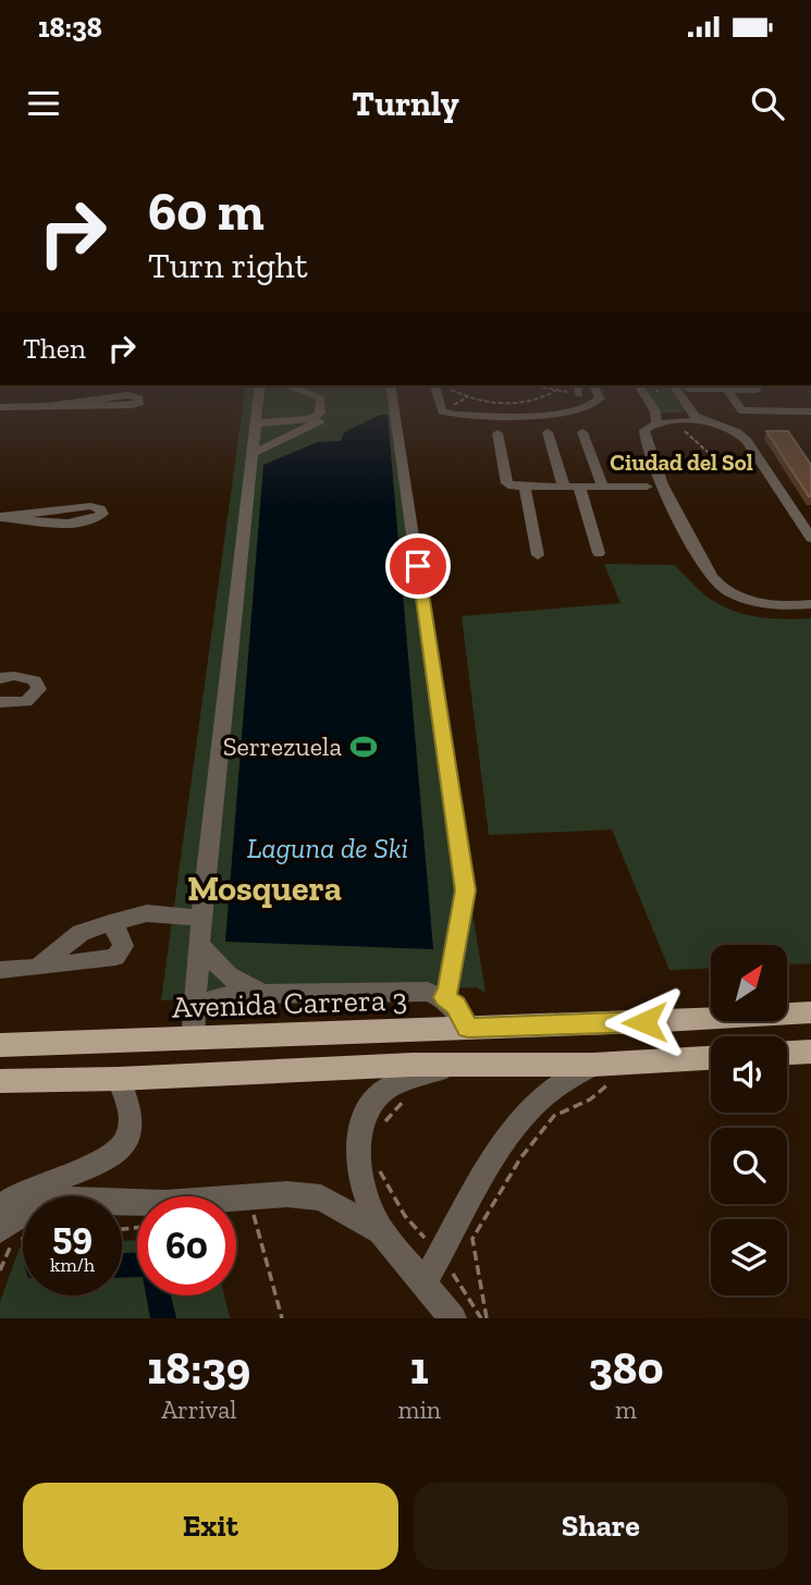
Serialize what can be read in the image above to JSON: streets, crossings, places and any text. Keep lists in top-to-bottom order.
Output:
{
  "streets": {
    "main road": ["Avenida Carrera 3"]
  },
  "districts": ["Ciudad del Sol", "Mosquera"],
  "water": ["Laguna de Ski"],
  "places": {
    "sports": ["Serrezuela"]
  },
  "north": "top right",
  "page": {
    "status": "18:38",
    "header": "Turnly",
    "turn": ["60 m", "Turn right"],
    "then": "Then",
    "speed": "59 km/h",
    "limit": "60",
    "eta": [
      "18:39",
      "Arrival",
      "1",
      "min",
      "380",
      "m"
    ],
    "buttons": ["Exit", "Share"]
  }
}
